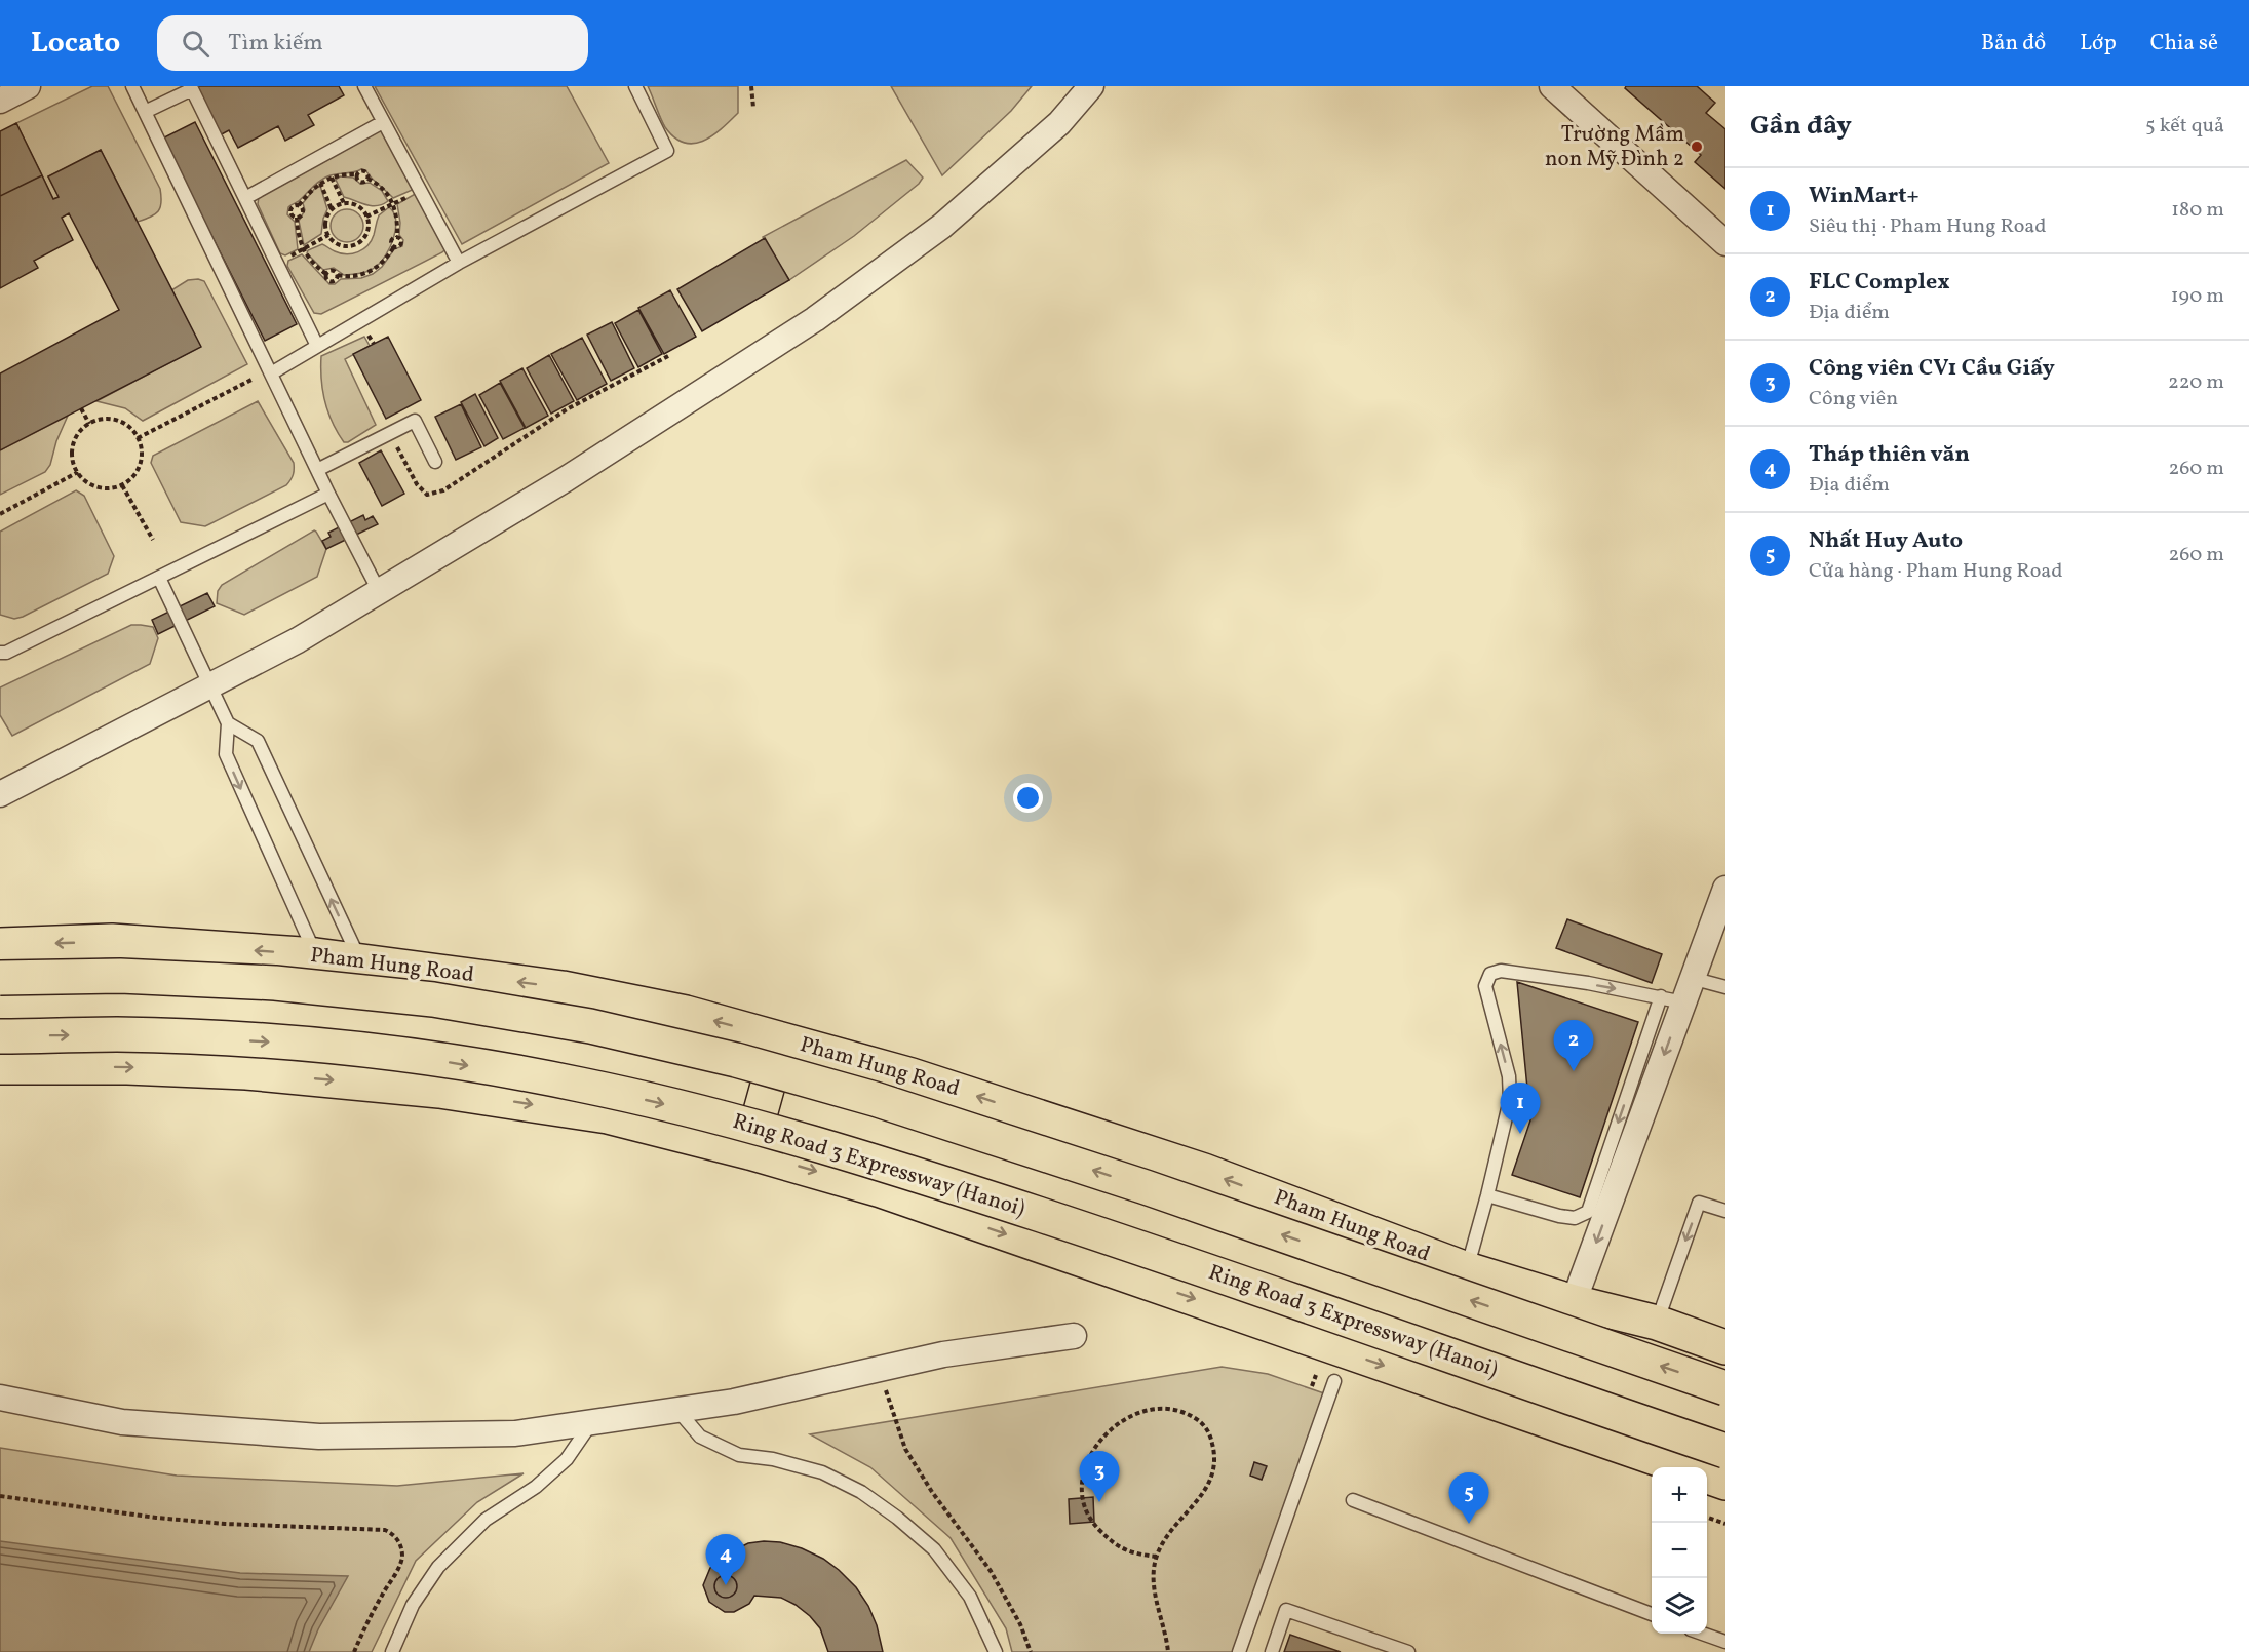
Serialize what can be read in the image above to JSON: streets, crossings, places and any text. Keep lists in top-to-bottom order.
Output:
{
  "streets": {
    "main road": ["Pham Hung Road", "Ring Road 3 Expressway (Hanoi)"]
  },
  "places": ["Trường Mầm non Mỹ Đình 2"],
  "page": {
    "header": "Locato",
    "search": "Tìm kiếm",
    "nav": ["Bản đồ", "Lớp", "Chia sẻ"],
    "heading": ["Gần đây", "5 kết quả"],
    "list": [
      {
        "mark": "1",
        "name": "WinMart+",
        "note": "Siêu thị · Pham Hung Road",
        "value": "180 m"
      },
      {
        "mark": "2",
        "name": "FLC Complex",
        "note": "Địa điểm",
        "value": "190 m"
      },
      {
        "mark": "3",
        "name": "Công viên CV1 Cầu Giấy",
        "note": "Công viên",
        "value": "220 m"
      },
      {
        "mark": "4",
        "name": "Tháp thiên văn",
        "note": "Địa điểm",
        "value": "260 m"
      },
      {
        "mark": "5",
        "name": "Nhất Huy Auto",
        "note": "Cửa hàng · Pham Hung Road",
        "value": "260 m"
      }
    ],
    "pins": [
      "2",
      "1",
      "3",
      "5",
      "4"
    ],
    "map_buttons": ["+", "−"]
  }
}
